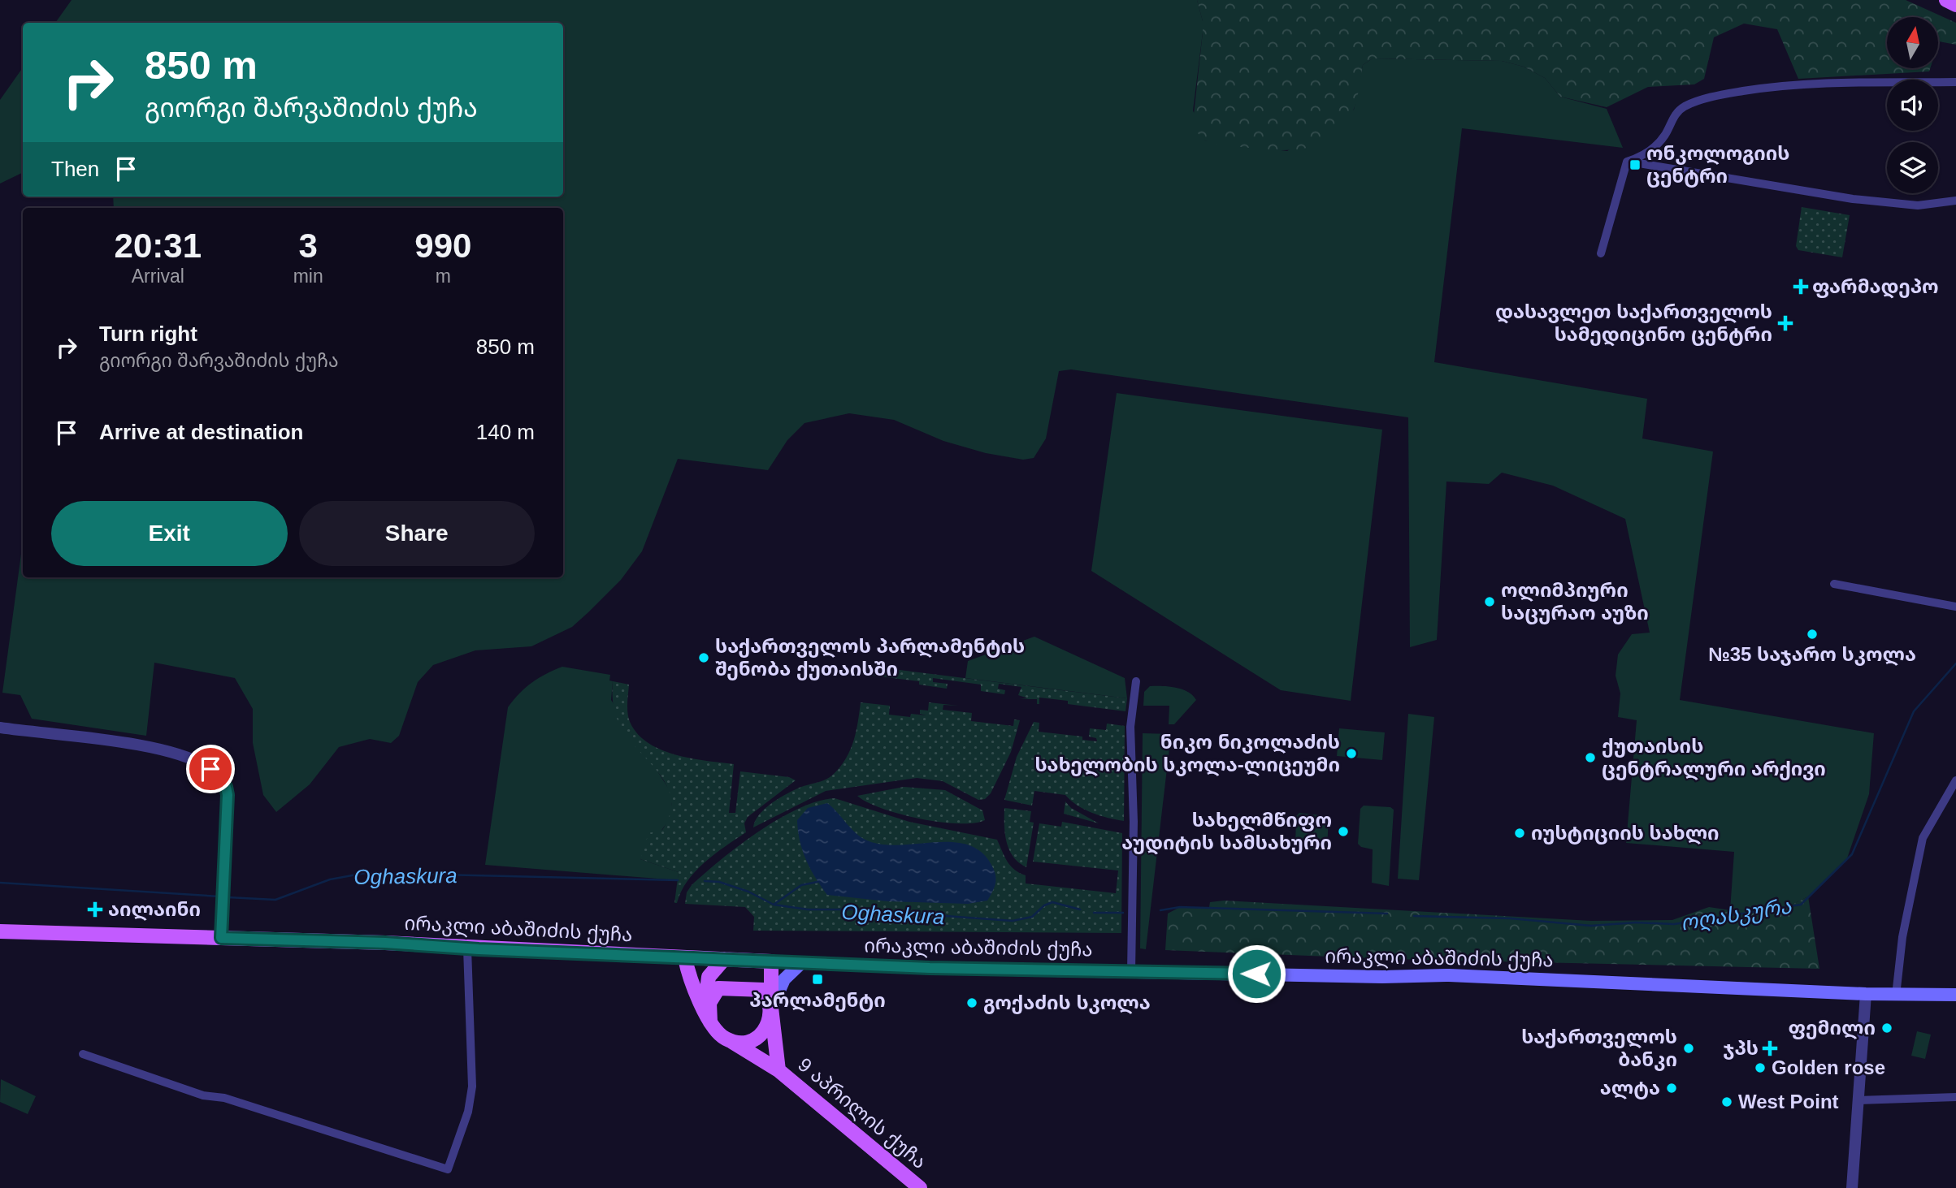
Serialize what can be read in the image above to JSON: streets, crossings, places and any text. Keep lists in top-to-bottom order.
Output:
{
  "streets": {
    "main road": ["ირაკლი აბაშიძის ქუჩა", "9 აპრილის ქუჩა"]
  },
  "water": ["Oghaskura", "ოღასკურა"],
  "places": {
    "transit": ["ონკოლოგიის ცენტრი", "პარლამენტი"],
    "health": [
      "ფარმადეპო",
      "დასავლეთ საქართველოს სამედიცინო ცენტრი",
      "აილაინი",
      "ჯპს"
    ],
    "other": [
      "ოლიმპიური საცურაო აუზი",
      "№35 საჯარო სკოლა",
      "საქართველოს პარლამენტის შენობა ქუთაისში",
      "ნიკო ნიკოლაძის სახელობის სკოლა-ლიცეუმი",
      "ქუთაისის ცენტრალური არქივი",
      "სახელმწიფო აუდიტის სამსახური",
      "იუსტიციის სახლი",
      "გოქაძის სკოლა",
      "ფემილი",
      "საქართველოს ბანკი",
      "Golden rose",
      "ალტა",
      "West Point"
    ]
  },
  "north": "top",
  "page": {
    "turn": ["850 m", "გიორგი შარვაშიძის ქუჩა"],
    "then": "Then",
    "eta": [
      "20:31",
      "Arrival",
      "3",
      "min",
      "990",
      "m"
    ],
    "list": [
      {
        "name": "Turn right",
        "note": "გიორგი შარვაშიძის ქუჩა",
        "value": "850 m"
      },
      {
        "name": "Arrive at destination",
        "value": "140 m"
      }
    ],
    "buttons": ["Exit", "Share"]
  }
}
